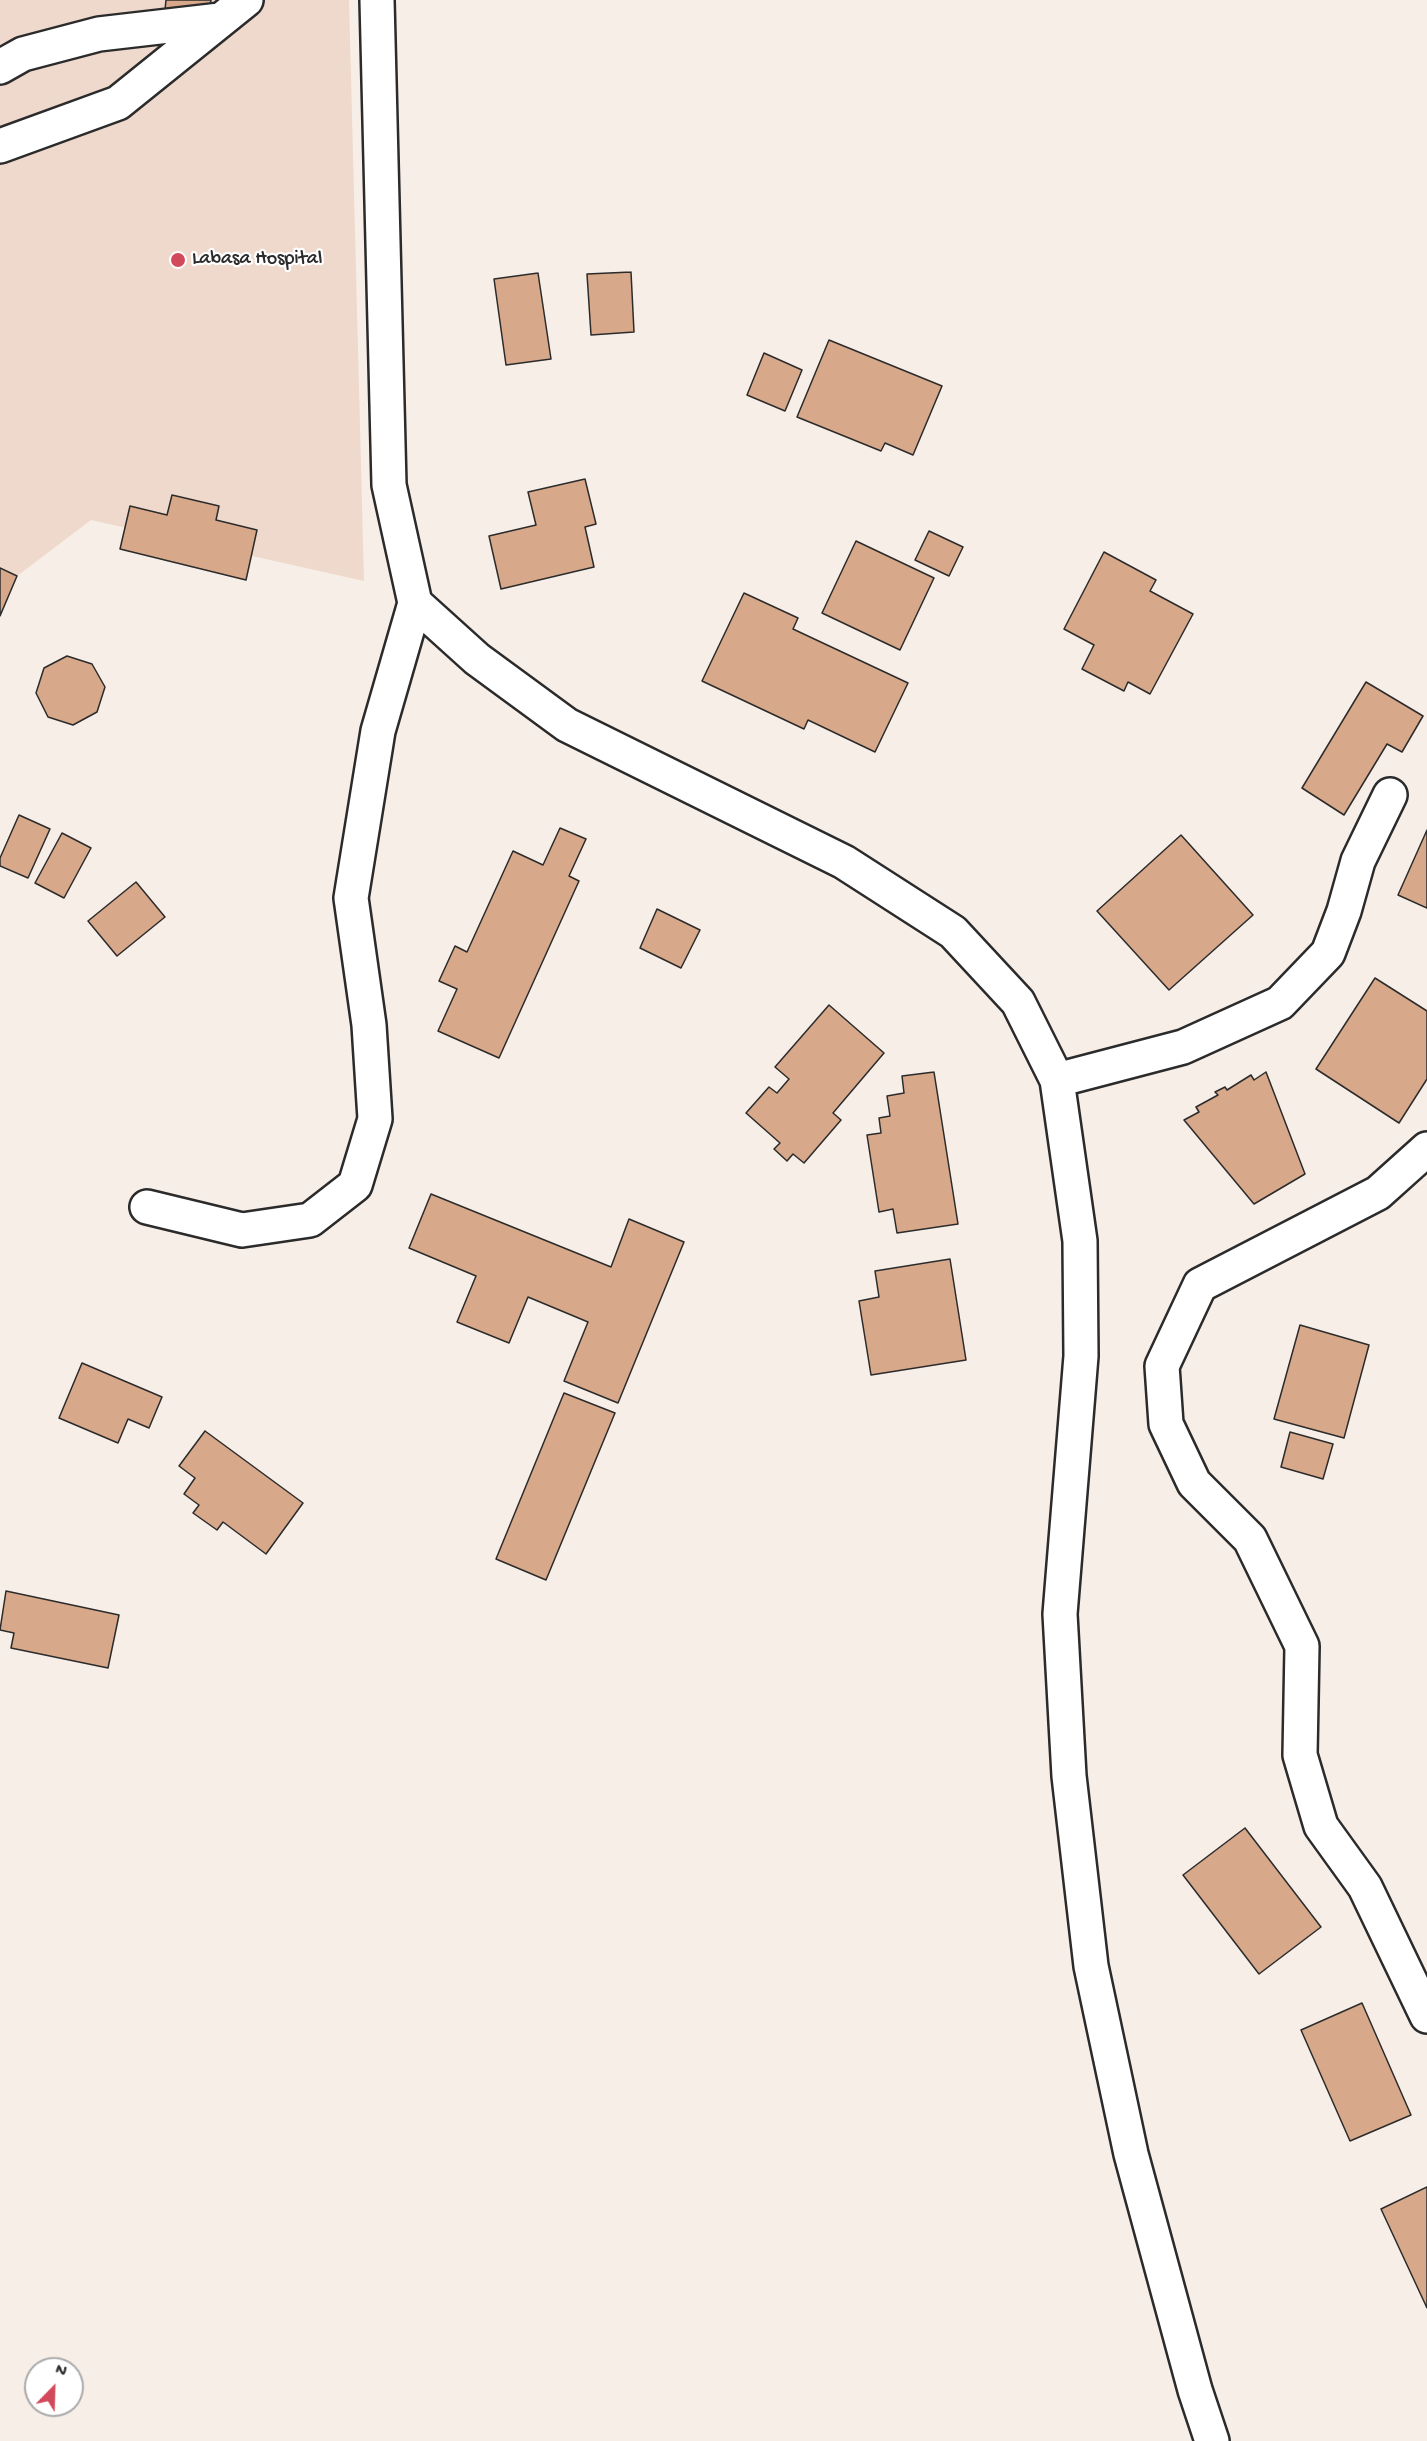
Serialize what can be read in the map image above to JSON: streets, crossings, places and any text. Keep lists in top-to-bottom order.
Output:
{
  "places": ["Labasa Hospital"],
  "north": "top right"
}
